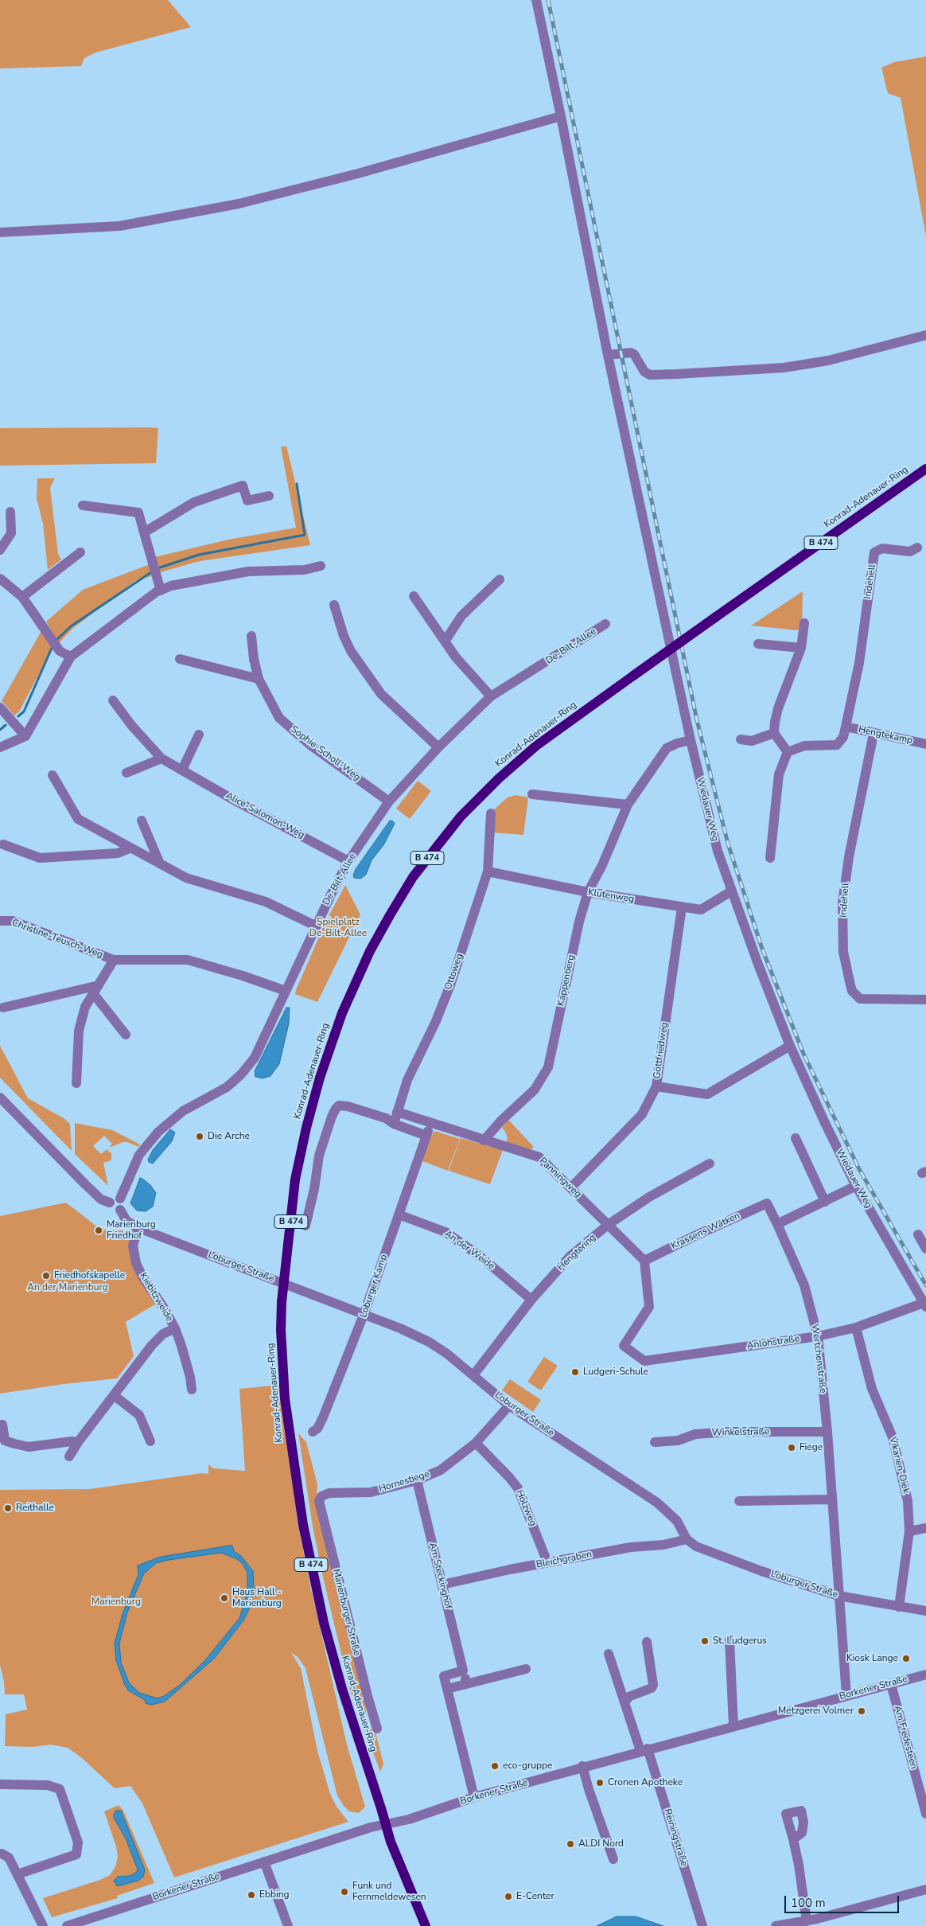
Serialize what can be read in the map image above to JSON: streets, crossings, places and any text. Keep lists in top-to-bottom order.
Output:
{
  "streets": {
    "main road": ["Konrad-Adenauer-Ring", "B 474"],
    "street": [
      "Indehell",
      "De-Bilt-Allee",
      "Hengtekamp",
      "Sophie-Scholl-Weg",
      "Wiedauer Weg",
      "Alice-Salomon-Weg",
      "Klutenweg",
      "Christine-Teusch-Weg",
      "Ottoweg",
      "Kappenberg",
      "Gottfriedweg",
      "Panningweg",
      "Krassens Wätken",
      "An der Weide",
      "Hengtering",
      "Loburger Straße",
      "Loburger Kamp",
      "Kiebitzweide",
      "Anlohstraße",
      "Wertchenstraße",
      "Winkelstraße",
      "Vikarien-Diek",
      "Hornestiege",
      "Holzweg",
      "Bleichgraben",
      "Am Steckinghof",
      "Marienburger Straße",
      "Borkener Straße",
      "Am Fredesteen",
      "Reiningstraße"
    ]
  },
  "crossings": [
    ["Konrad-Adenauer-Ring", "Loburger Straße"],
    ["Konrad-Adenauer-Ring", "Borkener Straße"],
    ["Indehell", "Hengtekamp"],
    ["De-Bilt-Allee", "Sophie-Scholl-Weg"],
    ["De-Bilt-Allee", "Alice-Salomon-Weg"],
    ["De-Bilt-Allee", "Christine-Teusch-Weg"],
    ["De-Bilt-Allee", "Loburger Straße"],
    ["Wiedauer Weg", "Klutenweg"],
    ["Wiedauer Weg", "Kappenberg"],
    ["Wiedauer Weg", "Anlohstraße"],
    ["Klutenweg", "Ottoweg"],
    ["Klutenweg", "Kappenberg"],
    ["Klutenweg", "Gottfriedweg"],
    ["Ottoweg", "Panningweg"],
    ["Kappenberg", "Panningweg"],
    ["Gottfriedweg", "Panningweg"],
    ["Panningweg", "Krassens Wätken"],
    ["Panningweg", "Hengtering"],
    ["Panningweg", "Anlohstraße"],
    ["Krassens Wätken", "Anlohstraße"],
    ["Krassens Wätken", "Wertchenstraße"],
    ["An der Weide", "Hengtering"],
    ["An der Weide", "Loburger Kamp"],
    ["Hengtering", "Loburger Straße"],
    ["Loburger Straße", "Loburger Kamp"],
    ["Loburger Straße", "Kiebitzweide"],
    ["Loburger Straße", "Wertchenstraße"],
    ["Loburger Straße", "Vikarien-Diek"],
    ["Loburger Straße", "Hornestiege"],
    ["Loburger Straße", "Bleichgraben"],
    ["Anlohstraße", "Wertchenstraße"],
    ["Anlohstraße", "Vikarien-Diek"],
    ["Wertchenstraße", "Winkelstraße"],
    ["Wertchenstraße", "Borkener Straße"],
    ["Hornestiege", "Holzweg"],
    ["Hornestiege", "Am Steckinghof"],
    ["Hornestiege", "Marienburger Straße"],
    ["Holzweg", "Bleichgraben"],
    ["Bleichgraben", "Am Steckinghof"],
    ["Borkener Straße", "Am Fredesteen"],
    ["Borkener Straße", "Reiningstraße"]
  ],
  "parks": ["Spielplatz De-Bilt-Allee", "An der Marienburg", "Marienburg"],
  "places": [
    "Die Arche",
    "Marienburg Friedhof",
    "Friedhofskapelle",
    "Ludgeri-Schule",
    "Fiege",
    "Reithalle",
    "Haus Hall - Marienburg",
    "St. Ludgerus",
    "Kiosk Lange",
    "Metzgerei Volmer",
    "eco-gruppe",
    "Cronen Apotheke",
    "ALDI Nord",
    "Funk und Fernmeldewesen",
    "Ebbing",
    "E-Center"
  ],
  "scale_bar": "100 m"
}
